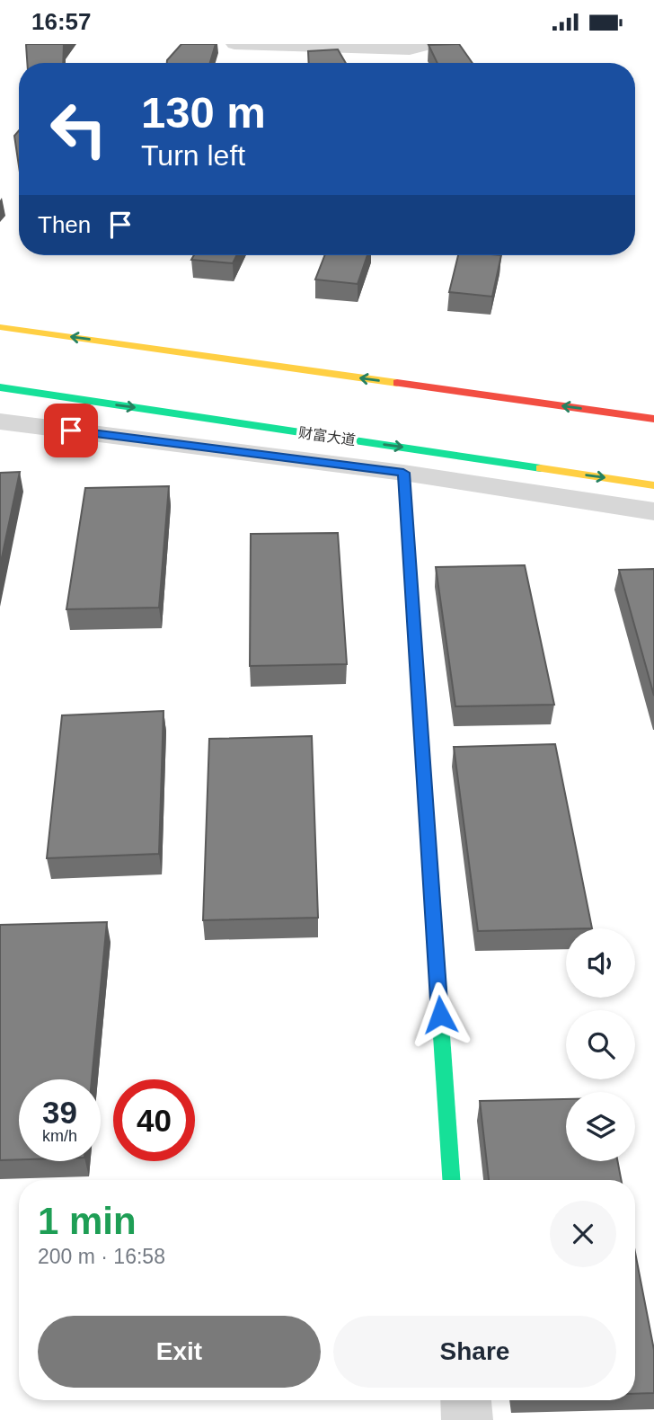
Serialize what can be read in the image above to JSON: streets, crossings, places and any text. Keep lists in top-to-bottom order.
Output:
{
  "streets": {
    "main road": ["财富大道"]
  },
  "page": {
    "status": "16:57",
    "turn": ["130 m", "Turn left"],
    "then": "Then",
    "speed": "39 km/h",
    "limit": "40",
    "heading": ["1 min", "200 m · 16:58"],
    "buttons": ["Exit", "Share"]
  }
}
